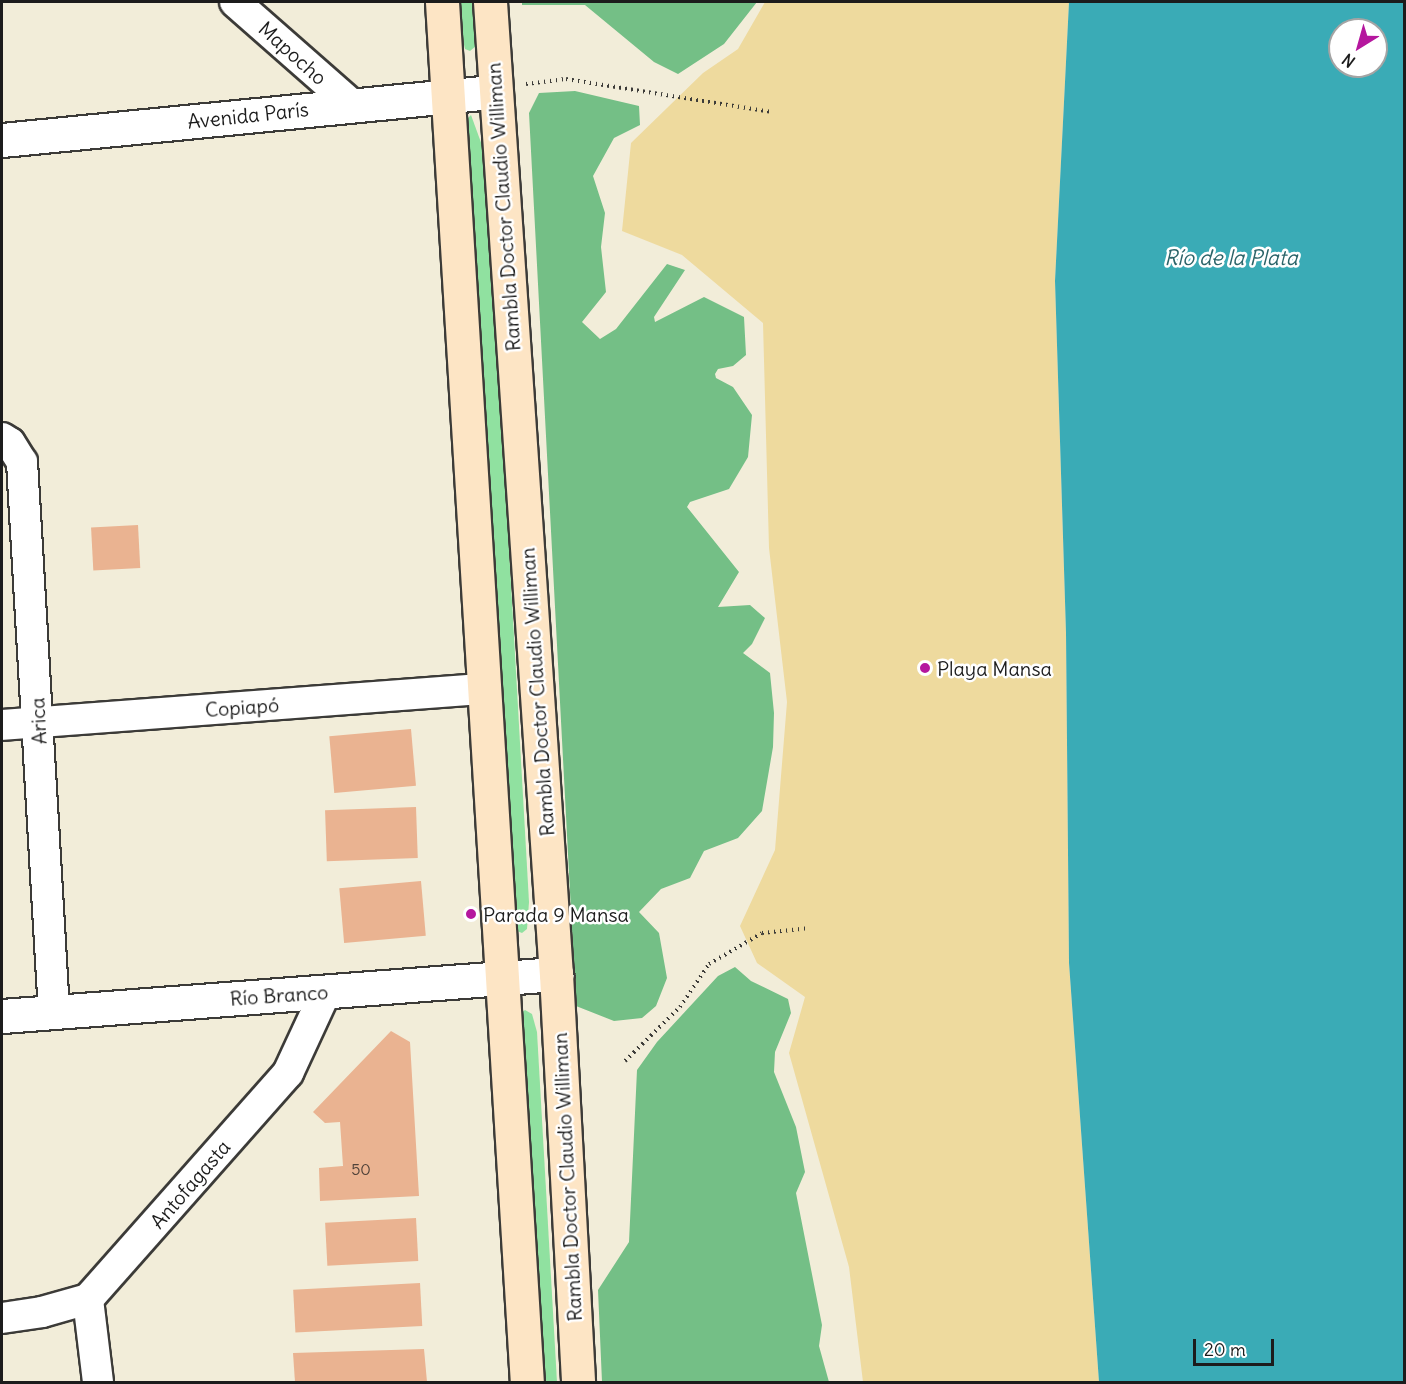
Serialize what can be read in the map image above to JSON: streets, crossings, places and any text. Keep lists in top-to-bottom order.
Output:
{
  "streets": {
    "main road": ["Rambla Doctor Claudio Williman"],
    "street": [
      "Mapocho",
      "Avenida París",
      "Copiapó",
      "Arica",
      "Río Branco",
      "Antofagasta"
    ]
  },
  "crossings": [
    ["Mapocho", "Avenida París"],
    ["Avenida París", "Rambla Doctor Claudio Williman"],
    ["Rambla Doctor Claudio Williman", "Río Branco"],
    ["Copiapó", "Arica"],
    ["Arica", "Río Branco"],
    ["Río Branco", "Antofagasta"]
  ],
  "water": ["Río de la Plata"],
  "places": ["Playa Mansa", "Parada 9 Mansa"],
  "house_numbers": ["50"],
  "scale_bar": "20 m",
  "north": "bottom left"
}
